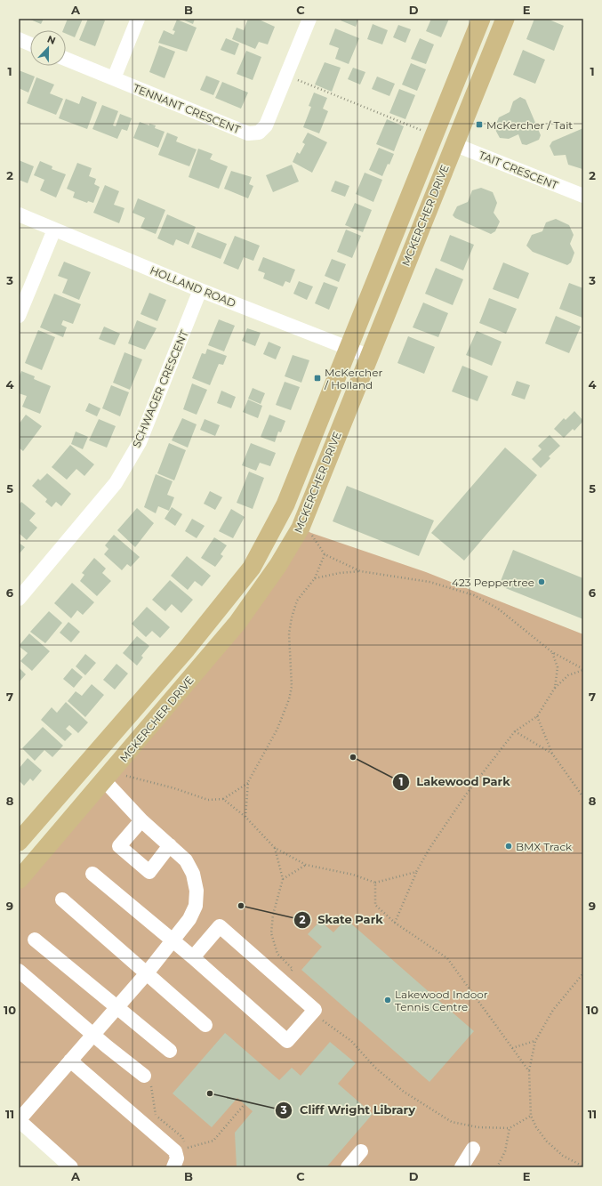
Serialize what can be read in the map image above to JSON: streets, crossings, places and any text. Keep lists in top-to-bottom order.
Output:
{
  "streets": {
    "main road": ["MCKERCHER DRIVE"],
    "street": [
      "TENNANT CRESCENT",
      "TAIT CRESCENT",
      "HOLLAND ROAD",
      "SCHWAGER CRESCENT"
    ]
  },
  "crossings": [
    ["TAIT CRESCENT", "MCKERCHER DRIVE"],
    ["MCKERCHER DRIVE", "HOLLAND ROAD"],
    ["HOLLAND ROAD", "SCHWAGER CRESCENT"]
  ],
  "places": {
    "transit": ["McKercher / Tait", "McKercher / Holland"],
    "other": [
      "423 Peppertree",
      "Lakewood Park",
      "BMX Track",
      "Skate Park",
      "Lakewood Indoor Tennis Centre",
      "Cliff Wright Library"
    ]
  },
  "north": "top",
  "grid": {
    "columns": [
      "A",
      "B",
      "C",
      "D",
      "E"
    ],
    "rows": [
      "1",
      "2",
      "3",
      "4",
      "5",
      "6",
      "7",
      "8",
      "9",
      "10",
      "11"
    ]
  }
}
